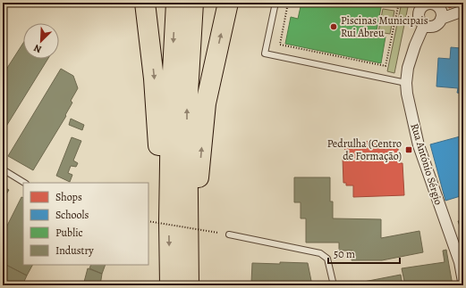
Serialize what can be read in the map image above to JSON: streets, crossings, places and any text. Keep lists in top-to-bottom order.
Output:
{
  "streets": {
    "street": ["Rua António Sérgio"]
  },
  "places": {
    "other": ["Piscinas Municipais Rui Abreu"],
    "transit": ["Pedrulha (Centro de Formação)"]
  },
  "legend": [
    "Shops",
    "Schools",
    "Public",
    "Industry"
  ],
  "scale_bar": "50 m",
  "north": "bottom left"
}
